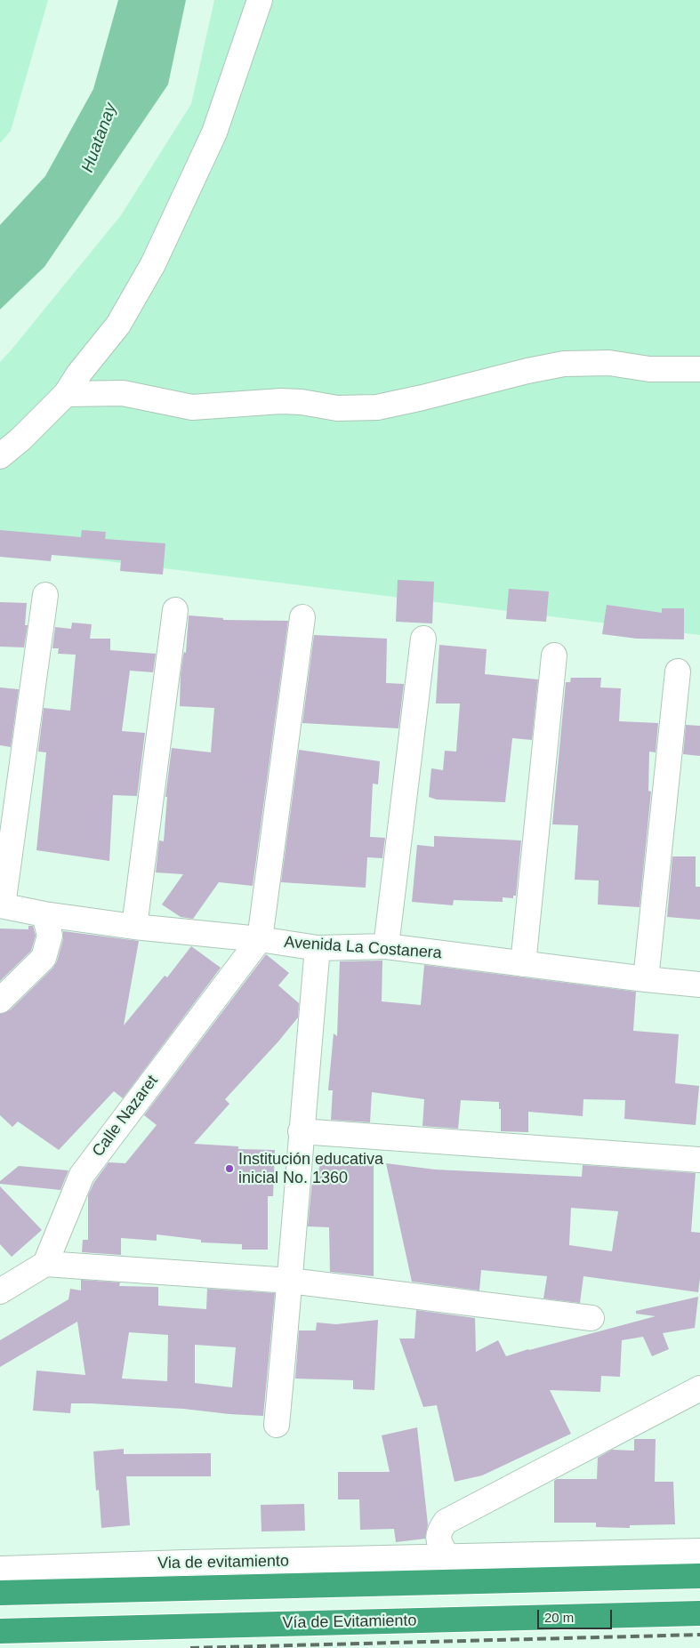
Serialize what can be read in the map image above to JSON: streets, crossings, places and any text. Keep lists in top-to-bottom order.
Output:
{
  "streets": {
    "highway": ["Vía de Evitamiento"],
    "street": ["Avenida La Costanera", "Calle Nazaret", "Via de evitamiento"]
  },
  "crossings": [
    ["Avenida La Costanera", "Calle Nazaret"]
  ],
  "water": ["Huatanay"],
  "places": ["Institución educativa inicial No. 1360"],
  "scale_bar": "20 m"
}
